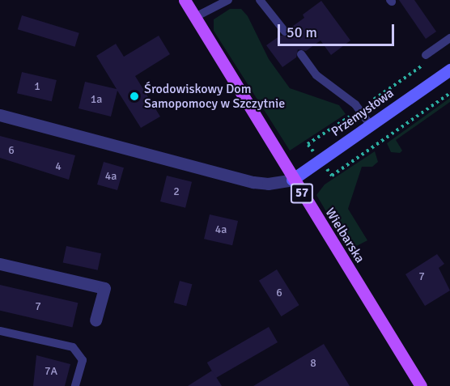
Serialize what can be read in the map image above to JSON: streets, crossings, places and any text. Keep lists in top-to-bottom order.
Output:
{
  "streets": {
    "main road": ["57", "Wielbarska"],
    "street": ["Przemysłowa"]
  },
  "crossings": [
    ["Przemysłowa", "Wielbarska"]
  ],
  "places": ["Środowiskowy Dom Samopomocy w Szczytnie"],
  "house_numbers": [
    "1",
    "1a",
    "6",
    "4",
    "4a",
    "2",
    "4a",
    "7",
    "6",
    "7",
    "8",
    "7A"
  ],
  "scale_bar": "50 m"
}
